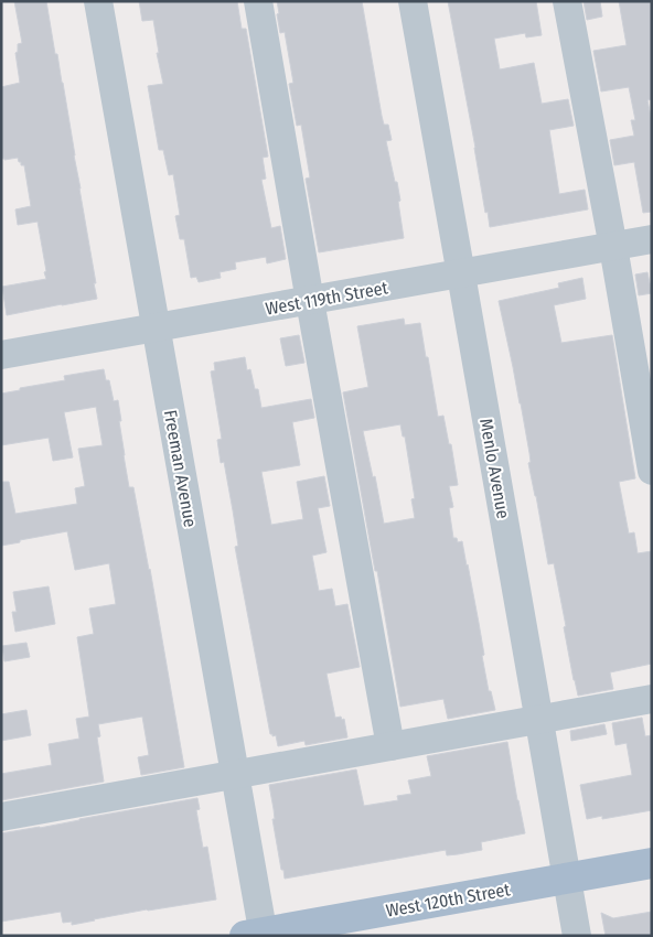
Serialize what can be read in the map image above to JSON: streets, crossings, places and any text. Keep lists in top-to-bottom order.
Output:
{
  "streets": {
    "main road": ["West 120th Street"],
    "street": ["West 119th Street", "Freeman Avenue", "Menlo Avenue"]
  },
  "crossings": [
    ["West 119th Street", "Freeman Avenue"],
    ["West 119th Street", "Menlo Avenue"],
    ["Freeman Avenue", "West 120th Street"],
    ["Menlo Avenue", "West 120th Street"]
  ]
}
